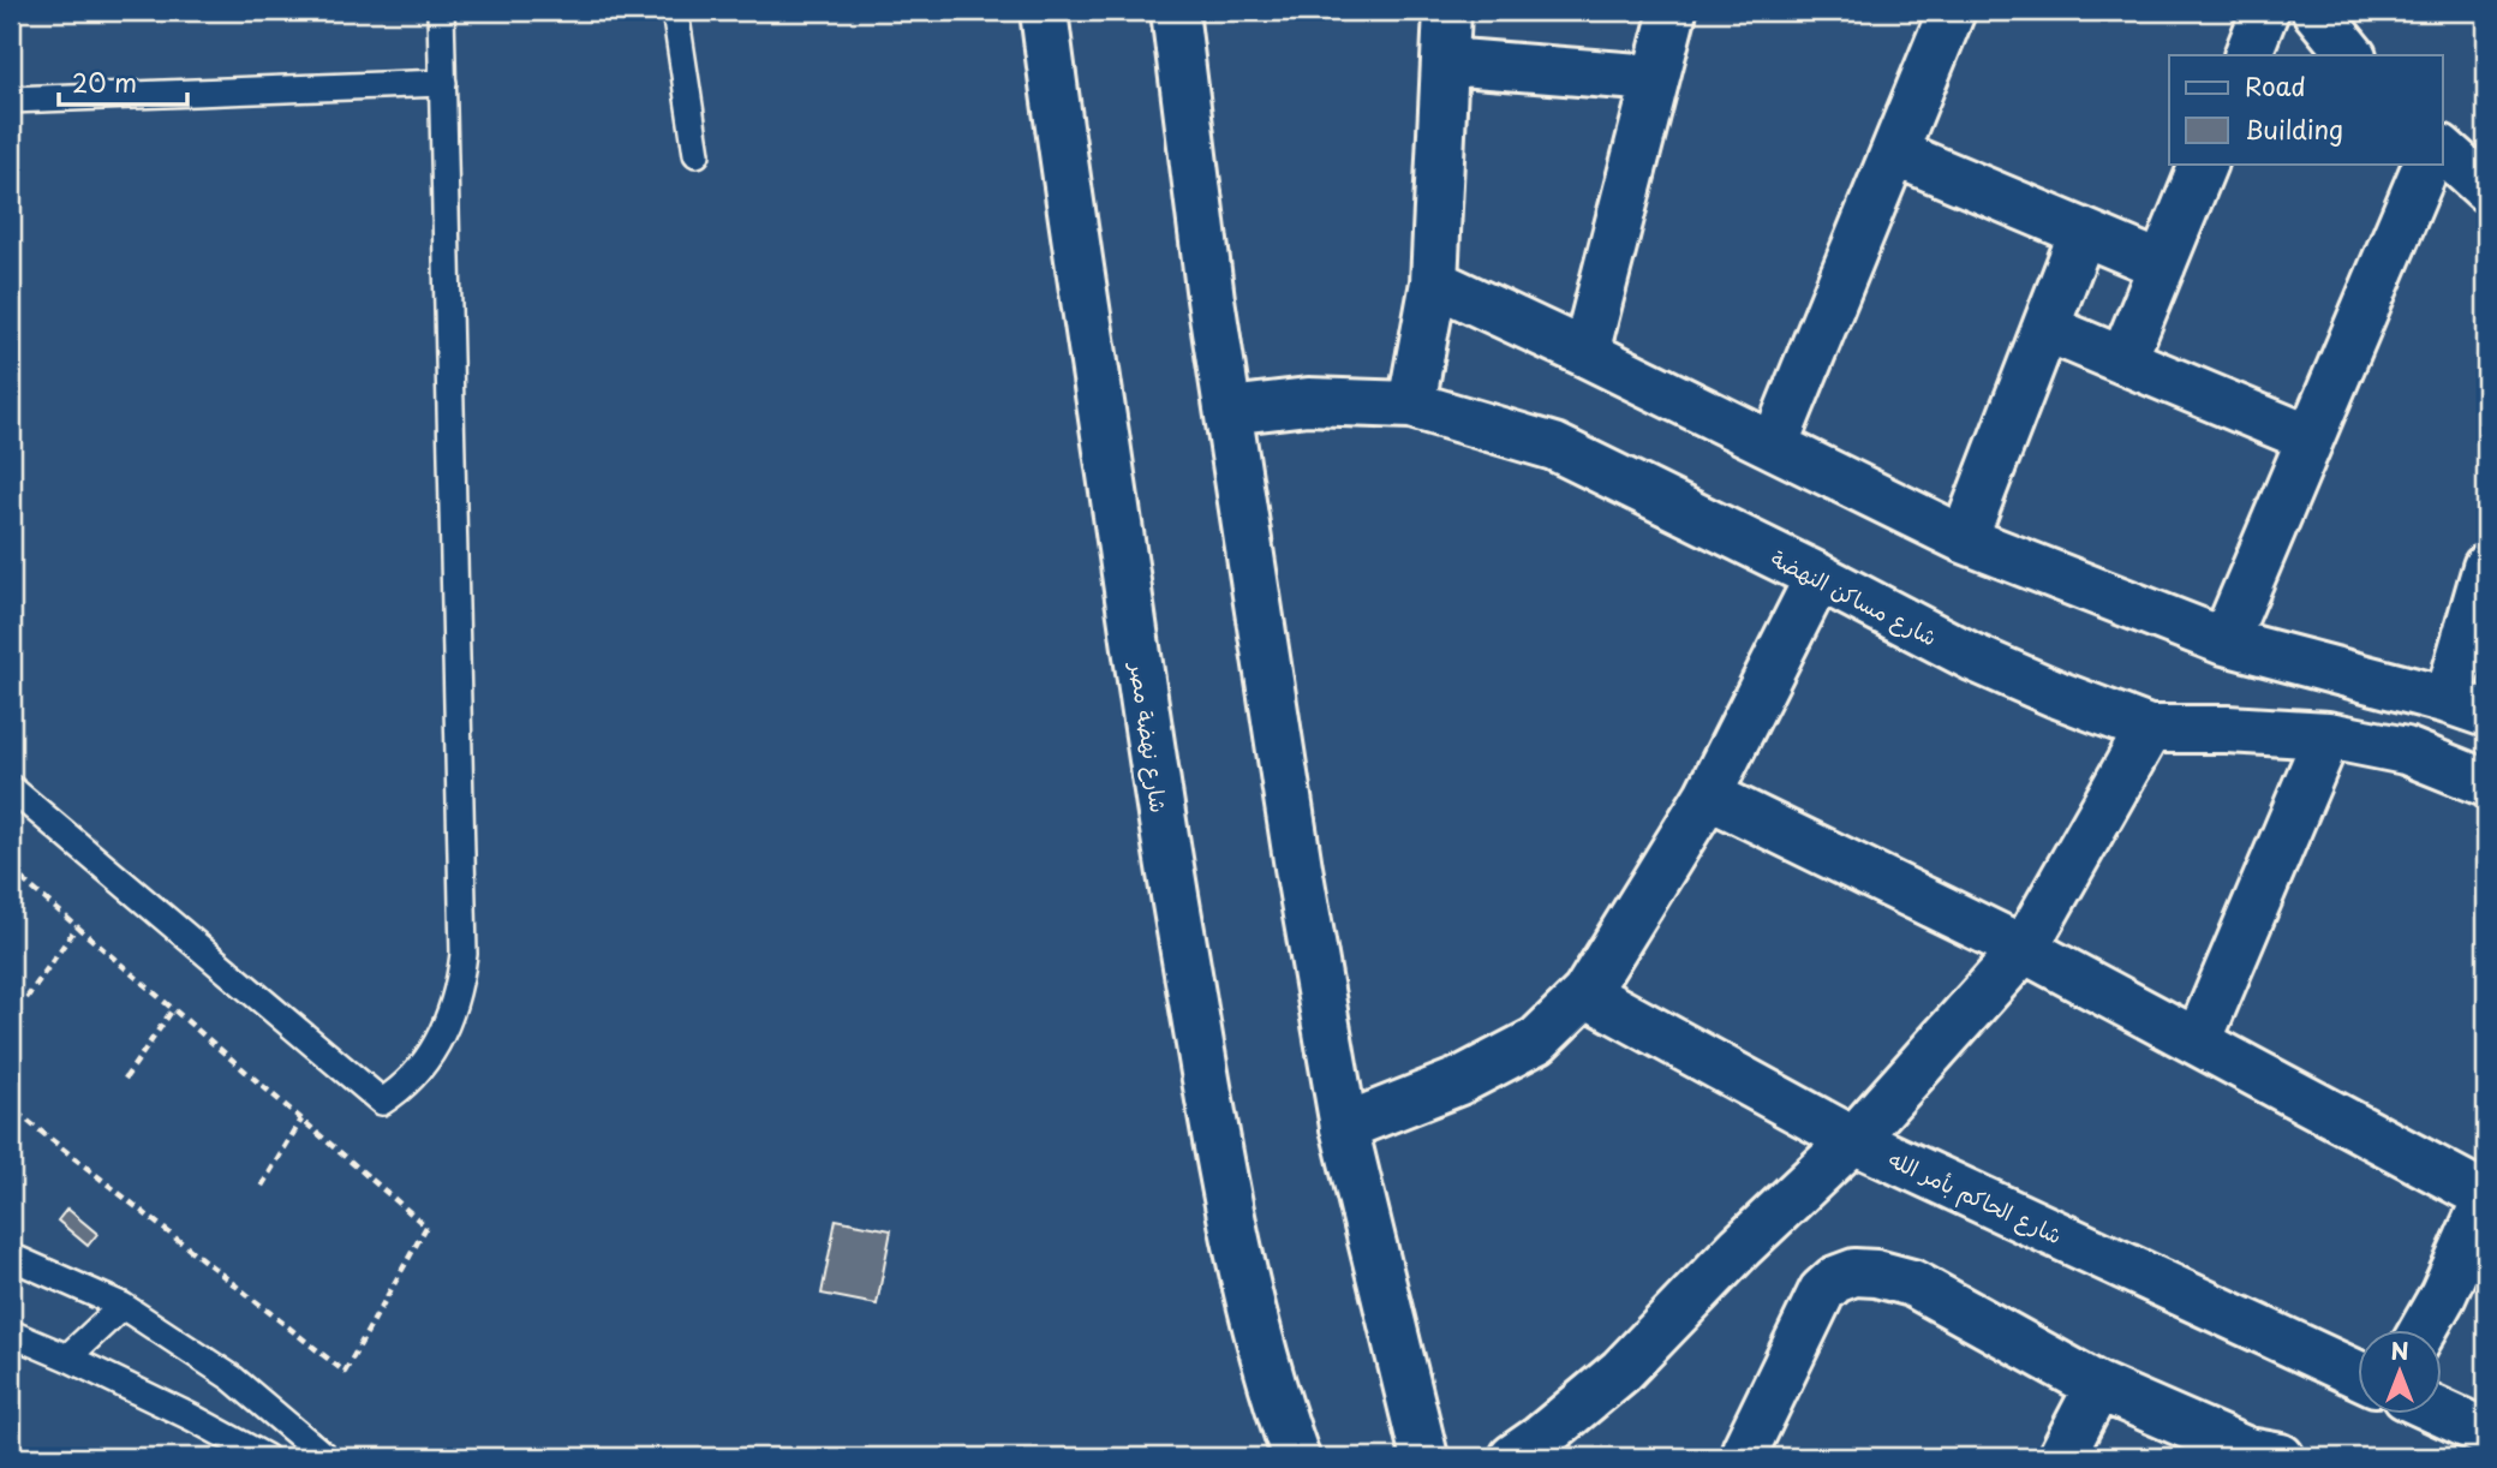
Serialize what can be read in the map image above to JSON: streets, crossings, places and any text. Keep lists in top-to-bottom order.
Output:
{
  "streets": {
    "street": ["شارع مساكن النهضة", "شارع نهضة مصر", "شارع الحاكم بأمر الله"]
  },
  "legend": ["Road", "Building"],
  "scale_bar": "20 m",
  "north": "top"
}
